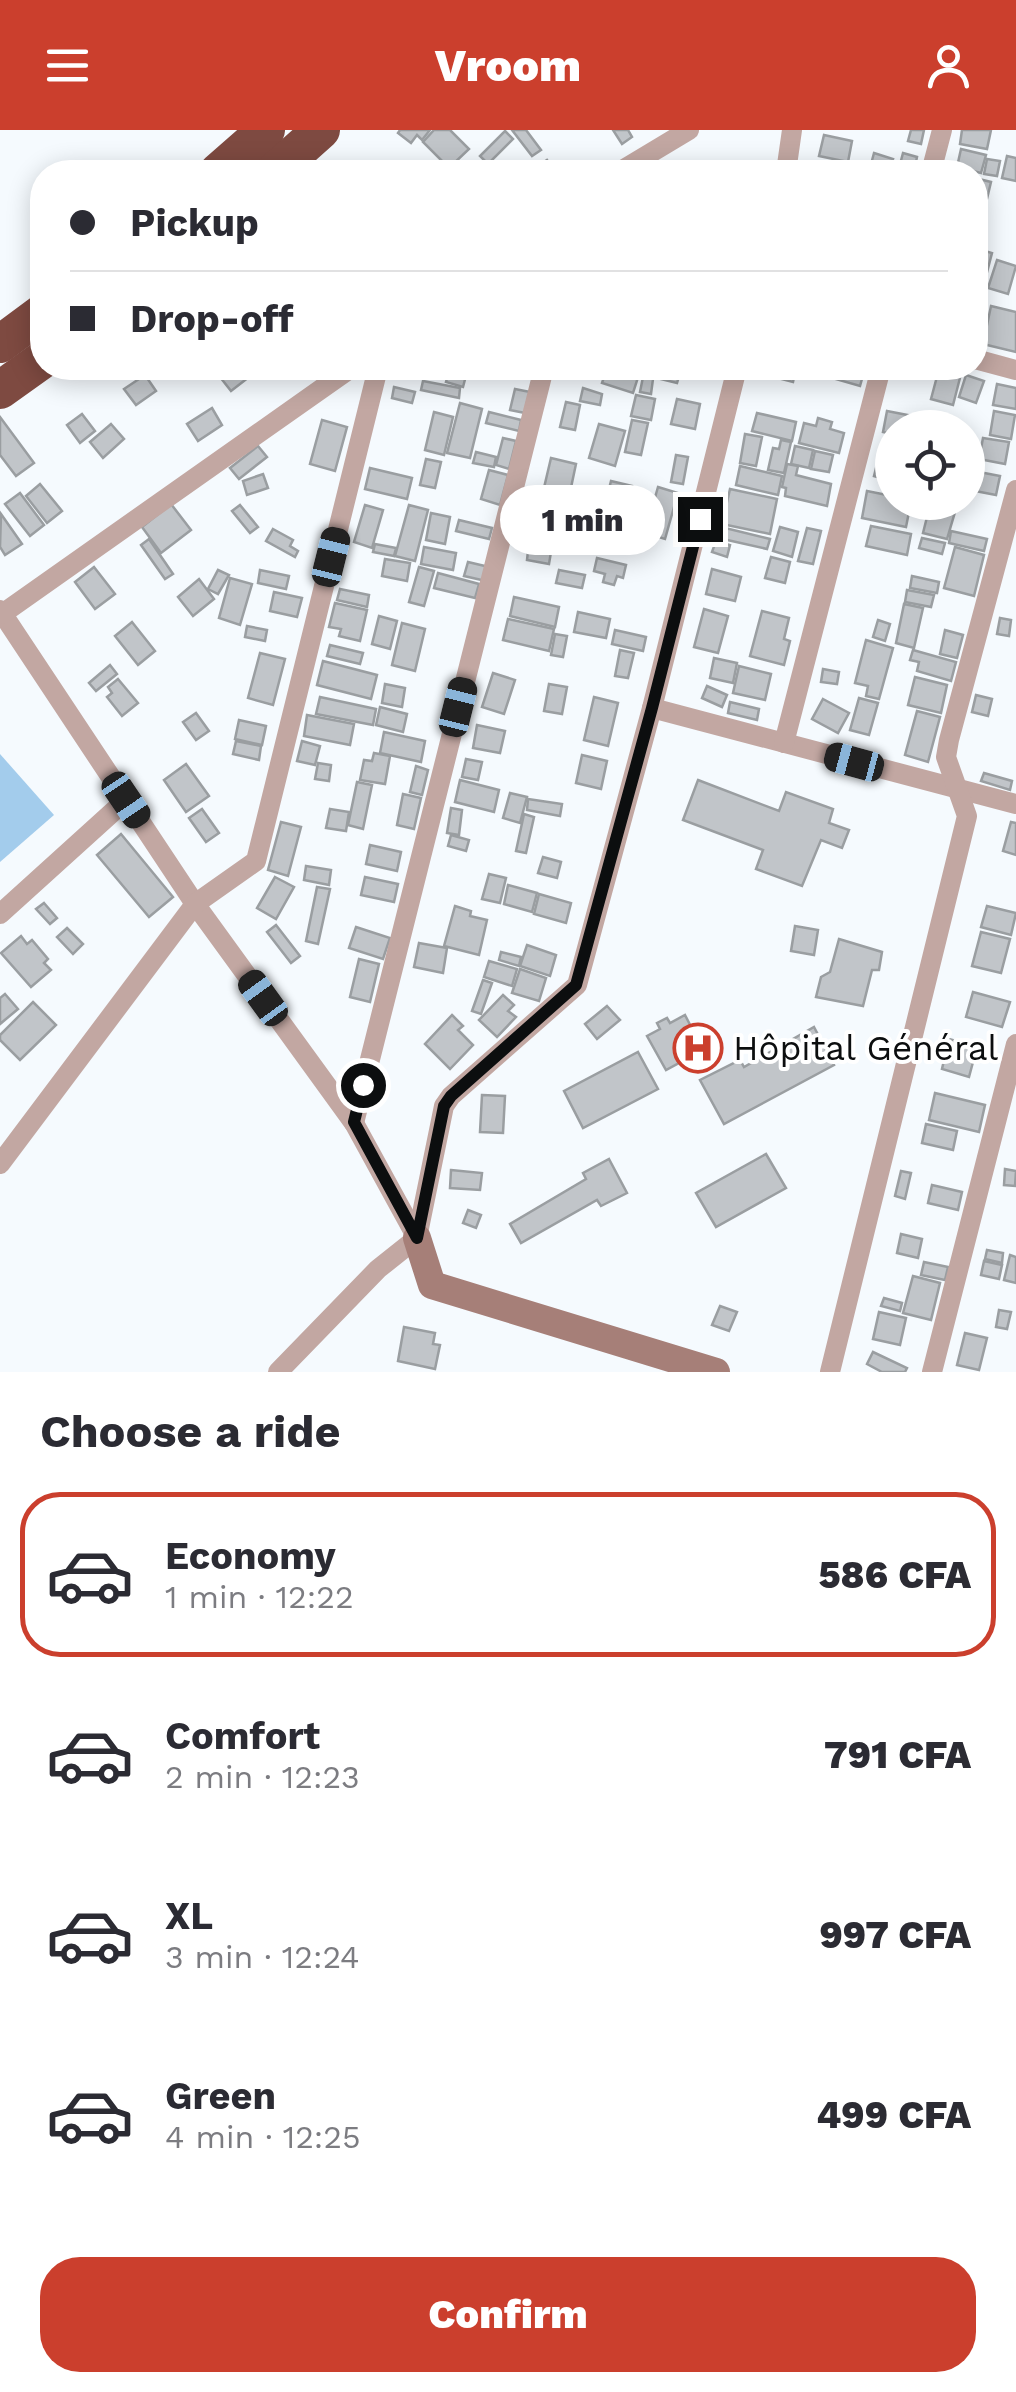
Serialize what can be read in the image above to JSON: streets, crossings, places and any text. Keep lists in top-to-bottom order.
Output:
{
  "places": {
    "hospital": ["Hôpital Général"]
  },
  "page": {
    "header": "Vroom",
    "banner": ["Pickup", "Drop-off"],
    "bubble": "1 min",
    "heading": "Choose a ride",
    "list": [
      {
        "name": "Economy",
        "note": "1 min · 12:22",
        "value": "586 CFA"
      },
      {
        "name": "Comfort",
        "note": "2 min · 12:23",
        "value": "791 CFA"
      },
      {
        "name": "XL",
        "note": "3 min · 12:24",
        "value": "997 CFA"
      },
      {
        "name": "Green",
        "note": "4 min · 12:25",
        "value": "499 CFA"
      }
    ],
    "buttons": "Confirm"
  }
}
